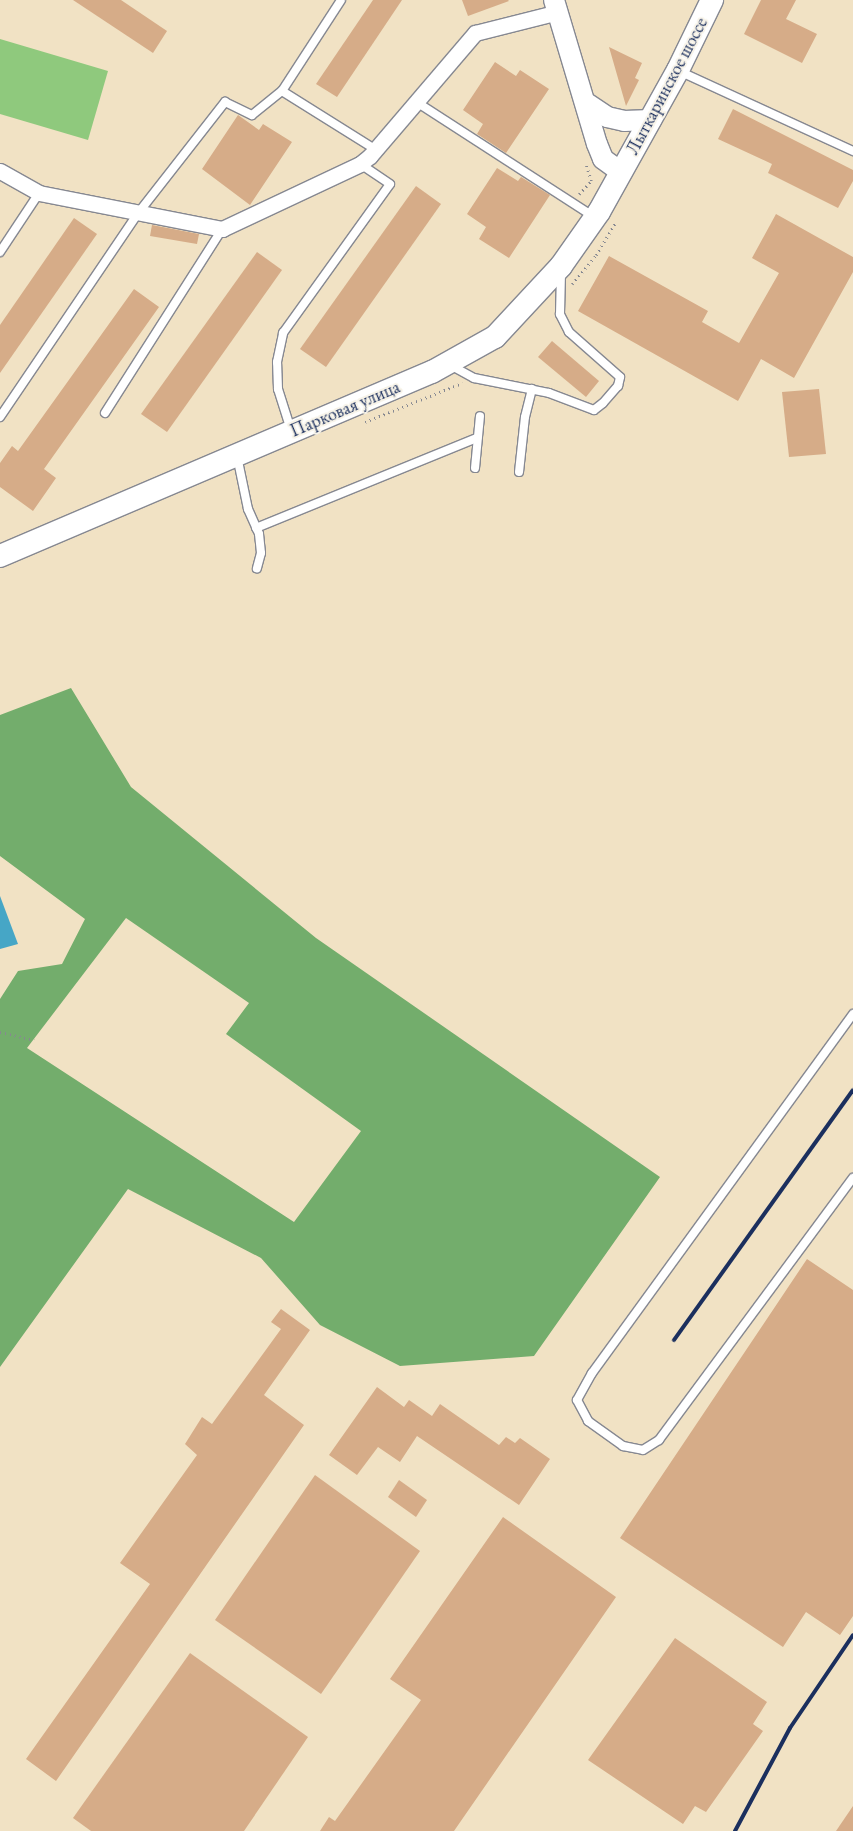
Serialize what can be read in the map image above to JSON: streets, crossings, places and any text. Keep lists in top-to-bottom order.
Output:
{
  "streets": {
    "main road": ["Лыткаринское шоссе", "Парковая улица"]
  },
  "crossings": [
    ["Лыткаринское шоссе", "Парковая улица"]
  ]
}
